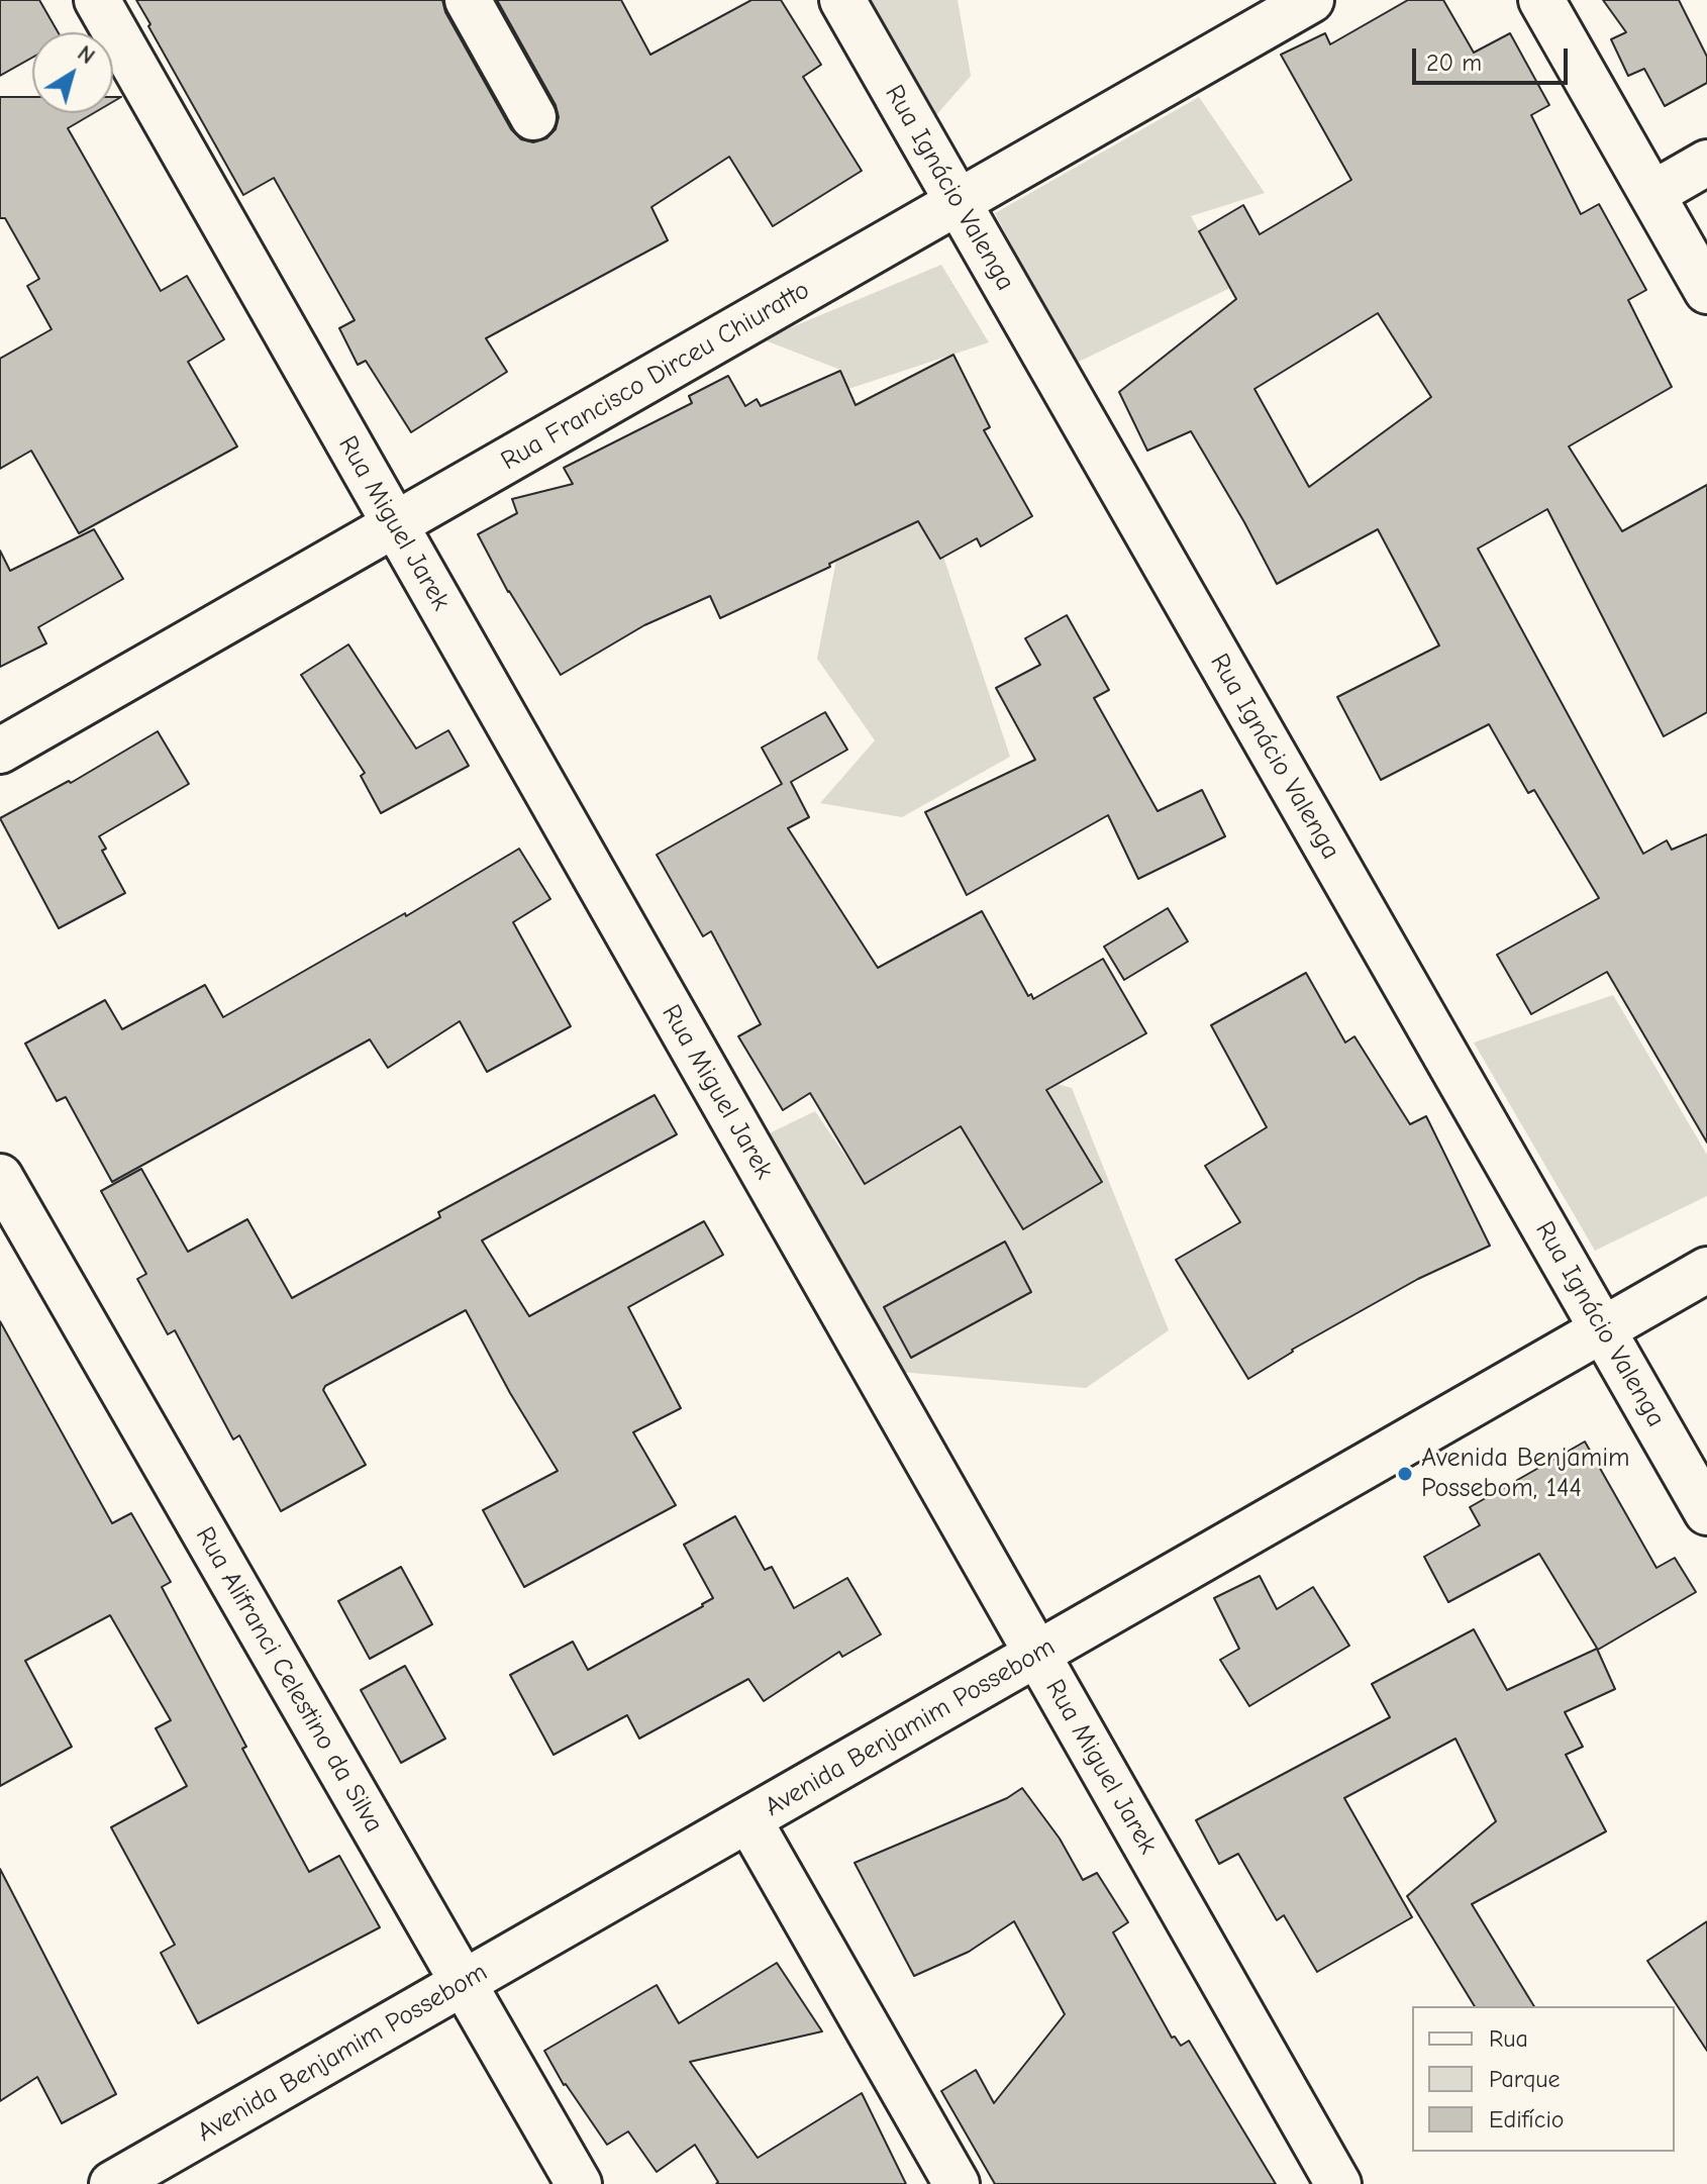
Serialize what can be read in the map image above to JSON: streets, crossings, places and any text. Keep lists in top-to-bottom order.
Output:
{
  "streets": {
    "street": [
      "Rua Ignácio Valenga",
      "Rua Francisco Dirceu Chiuratto",
      "Rua Miguel Jarek",
      "Rua Alifranci Celestino da Silva",
      "Avenida Benjamim Possebom"
    ]
  },
  "crossings": [
    ["Rua Ignácio Valenga", "Rua Francisco Dirceu Chiuratto"],
    ["Rua Ignácio Valenga", "Avenida Benjamim Possebom"],
    ["Rua Francisco Dirceu Chiuratto", "Rua Miguel Jarek"],
    ["Rua Miguel Jarek", "Avenida Benjamim Possebom"],
    ["Rua Alifranci Celestino da Silva", "Avenida Benjamim Possebom"]
  ],
  "places": ["Avenida Benjamim Possebom, 144"],
  "legend": ["Rua", "Parque", "Edifício"],
  "scale_bar": "20 m",
  "north": "top right"
}
